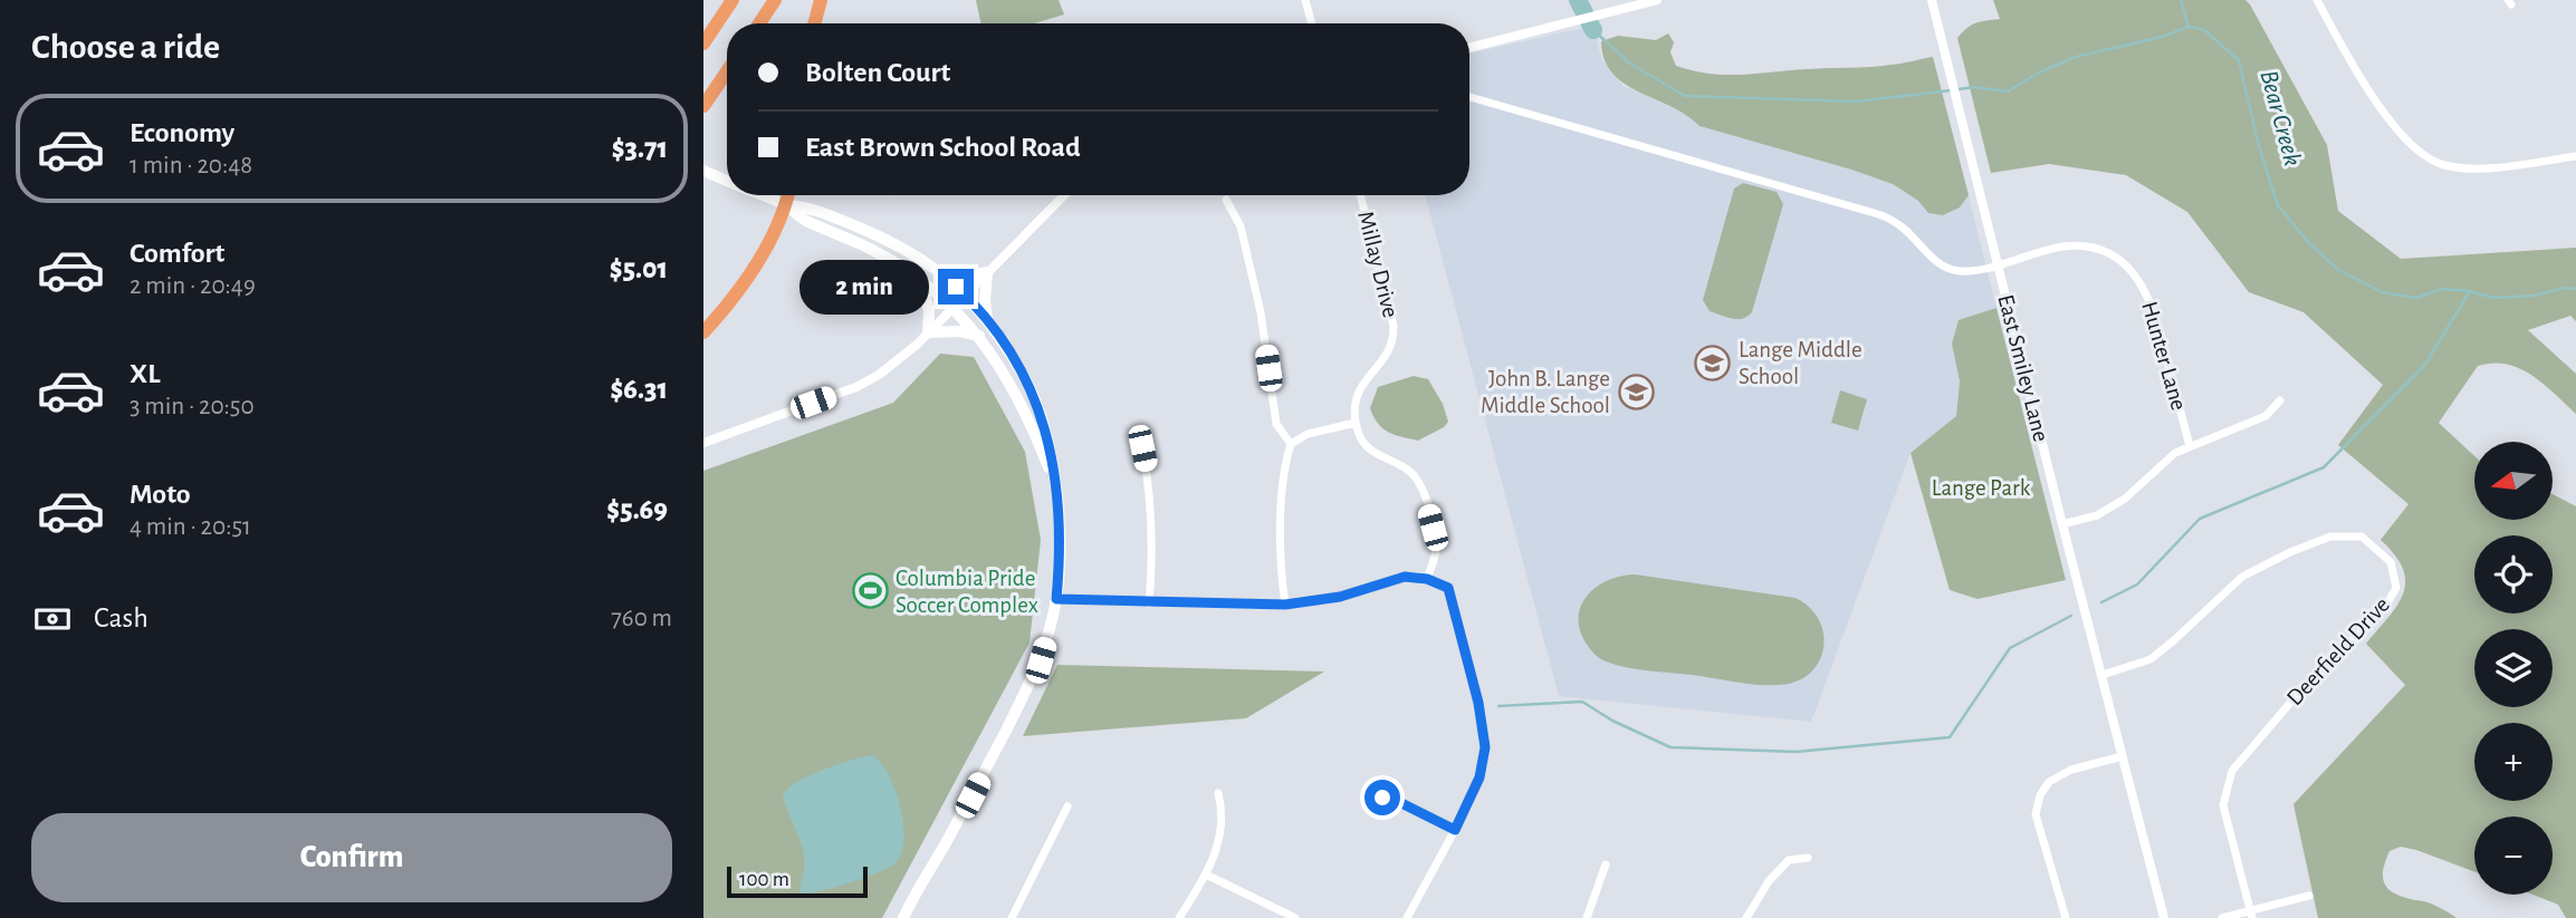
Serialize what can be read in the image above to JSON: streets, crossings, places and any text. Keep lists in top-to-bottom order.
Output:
{
  "streets": {
    "street": [
      "Millay Drive",
      "Hunter Lane",
      "East Smiley Lane",
      "Deerfield Drive"
    ]
  },
  "crossings": [
    ["Hunter Lane", "East Smiley Lane"],
    ["East Smiley Lane", "Deerfield Drive"]
  ],
  "water": ["Bear Creek"],
  "parks": ["Lange Park"],
  "places": {
    "school or university": ["Lange Middle School", "John B. Lange Middle School"],
    "sports": ["Columbia Pride Soccer Complex"]
  },
  "scale_bar": "100 m",
  "north": "left",
  "page": {
    "heading": "Choose a ride",
    "banner": ["Bolten Court", "East Brown School Road"],
    "list": [
      {
        "name": "Economy",
        "note": "1 min · 20:48",
        "value": "$3.71"
      },
      {
        "name": "Comfort",
        "note": "2 min · 20:49",
        "value": "$5.01"
      },
      {
        "name": "XL",
        "note": "3 min · 20:50",
        "value": "$6.31"
      },
      {
        "name": "Moto",
        "note": "4 min · 20:51",
        "value": "$5.69"
      }
    ],
    "bubble": "2 min",
    "map_buttons": ["+", "−"],
    "pay": ["Cash", "760 m"],
    "buttons": "Confirm",
    "scale": "100 m"
  }
}
